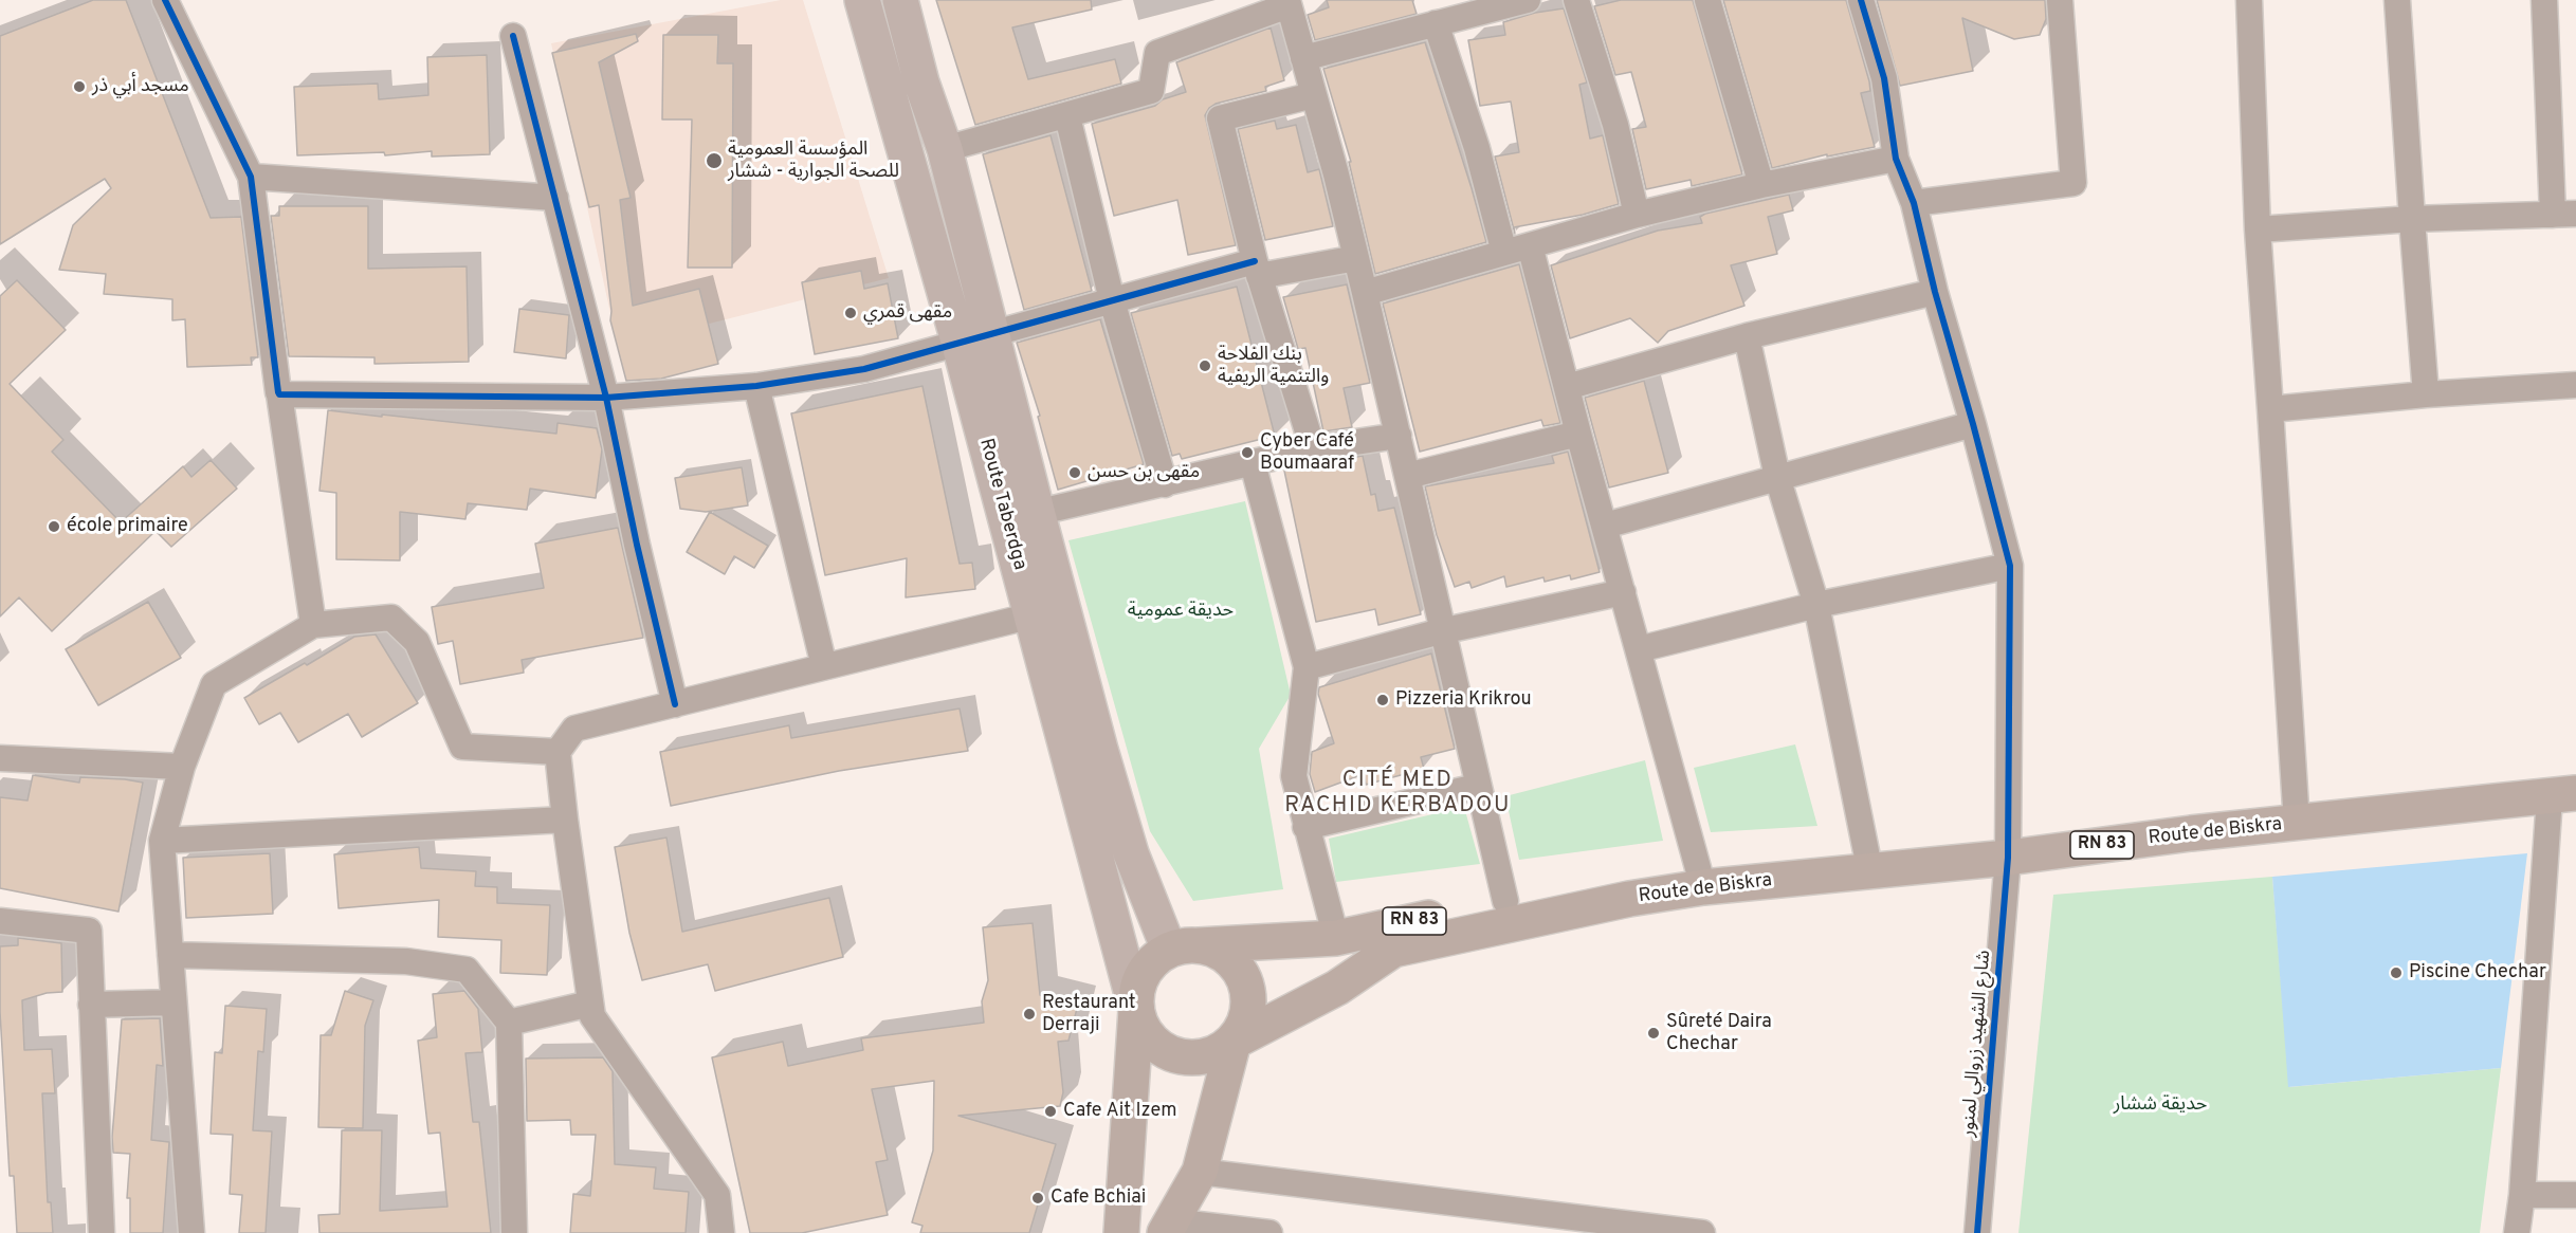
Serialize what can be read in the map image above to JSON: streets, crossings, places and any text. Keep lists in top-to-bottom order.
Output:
{
  "streets": {
    "main road": ["Route Taberdga", "Route de Biskra", "RN 83"],
    "street": ["شارع الشهيد زروالي لمنور"]
  },
  "crossings": [
    ["Route Taberdga", "RN 83"],
    ["Route de Biskra", "RN 83"],
    ["Route de Biskra", "شارع الشهيد زروالي لمنور"]
  ],
  "districts": ["CITÉ MED RACHID KERBADOU"],
  "parks": ["حديقة عمومية", "حديقة ششار"],
  "places": [
    "مسجد أبي ذر",
    "المؤسسة العمومية للصحة الجوارية - ششار",
    "مقهى قمري",
    "بنك الفلاحة والتنمية الريفية",
    "Cyber Café Boumaaraf",
    "مقهى بن حسن",
    "école primaire",
    "Pizzeria Krikrou",
    "Piscine Chechar",
    "Restaurant Derraji",
    "Sûreté Daira Chechar",
    "Cafe Ait Izem",
    "Cafe Bchiai"
  ]
}
